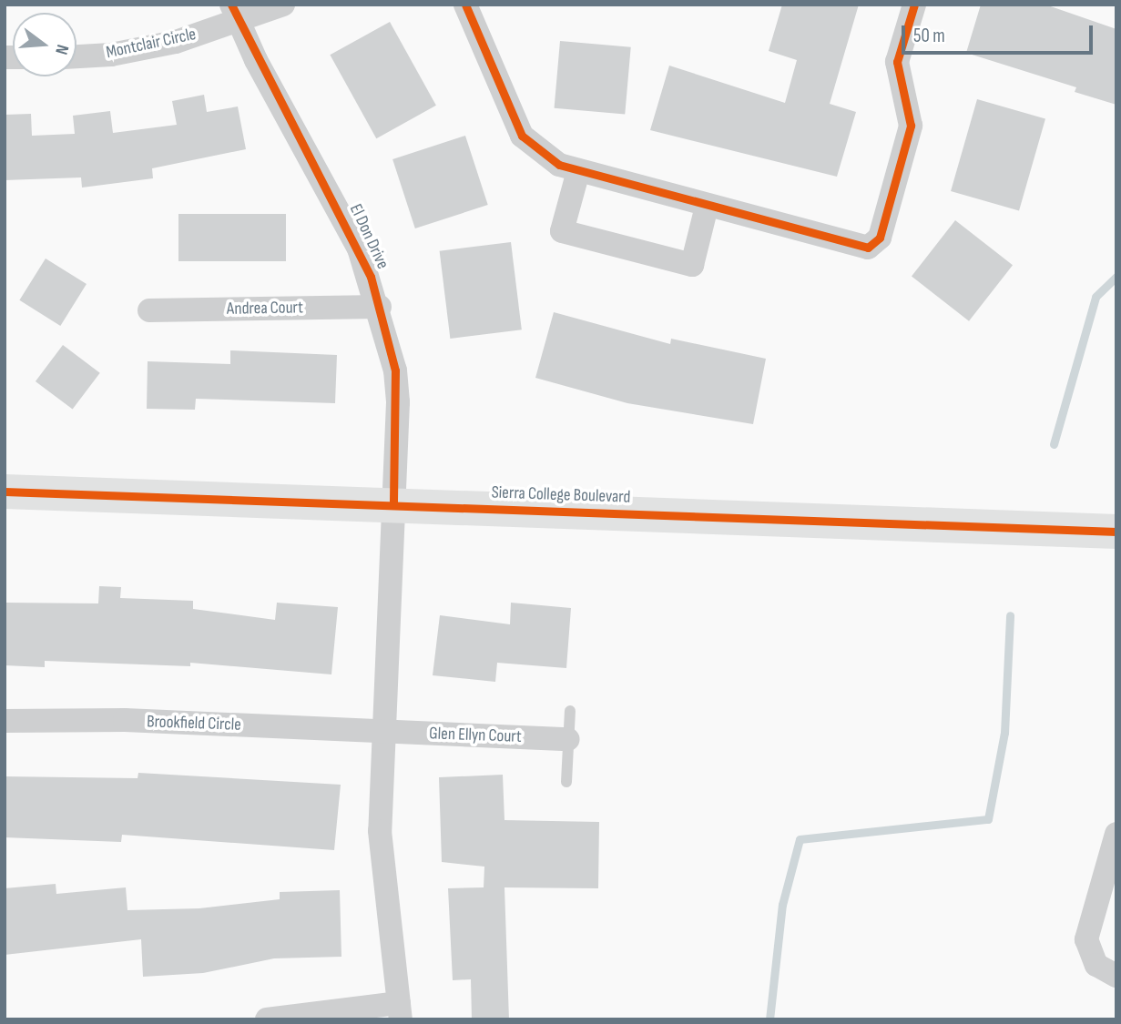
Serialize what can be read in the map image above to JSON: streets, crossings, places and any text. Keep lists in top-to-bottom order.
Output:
{
  "streets": {
    "main road": ["Sierra College Boulevard"],
    "street": [
      "Montclair Circle",
      "El Don Drive",
      "Andrea Court",
      "Brookfield Circle",
      "Glen Ellyn Court"
    ]
  },
  "crossings": [
    ["Montclair Circle", "El Don Drive"],
    ["El Don Drive", "Andrea Court"],
    ["El Don Drive", "Sierra College Boulevard"],
    ["Brookfield Circle", "Glen Ellyn Court"]
  ],
  "scale_bar": "50 m",
  "north": "right"
}
